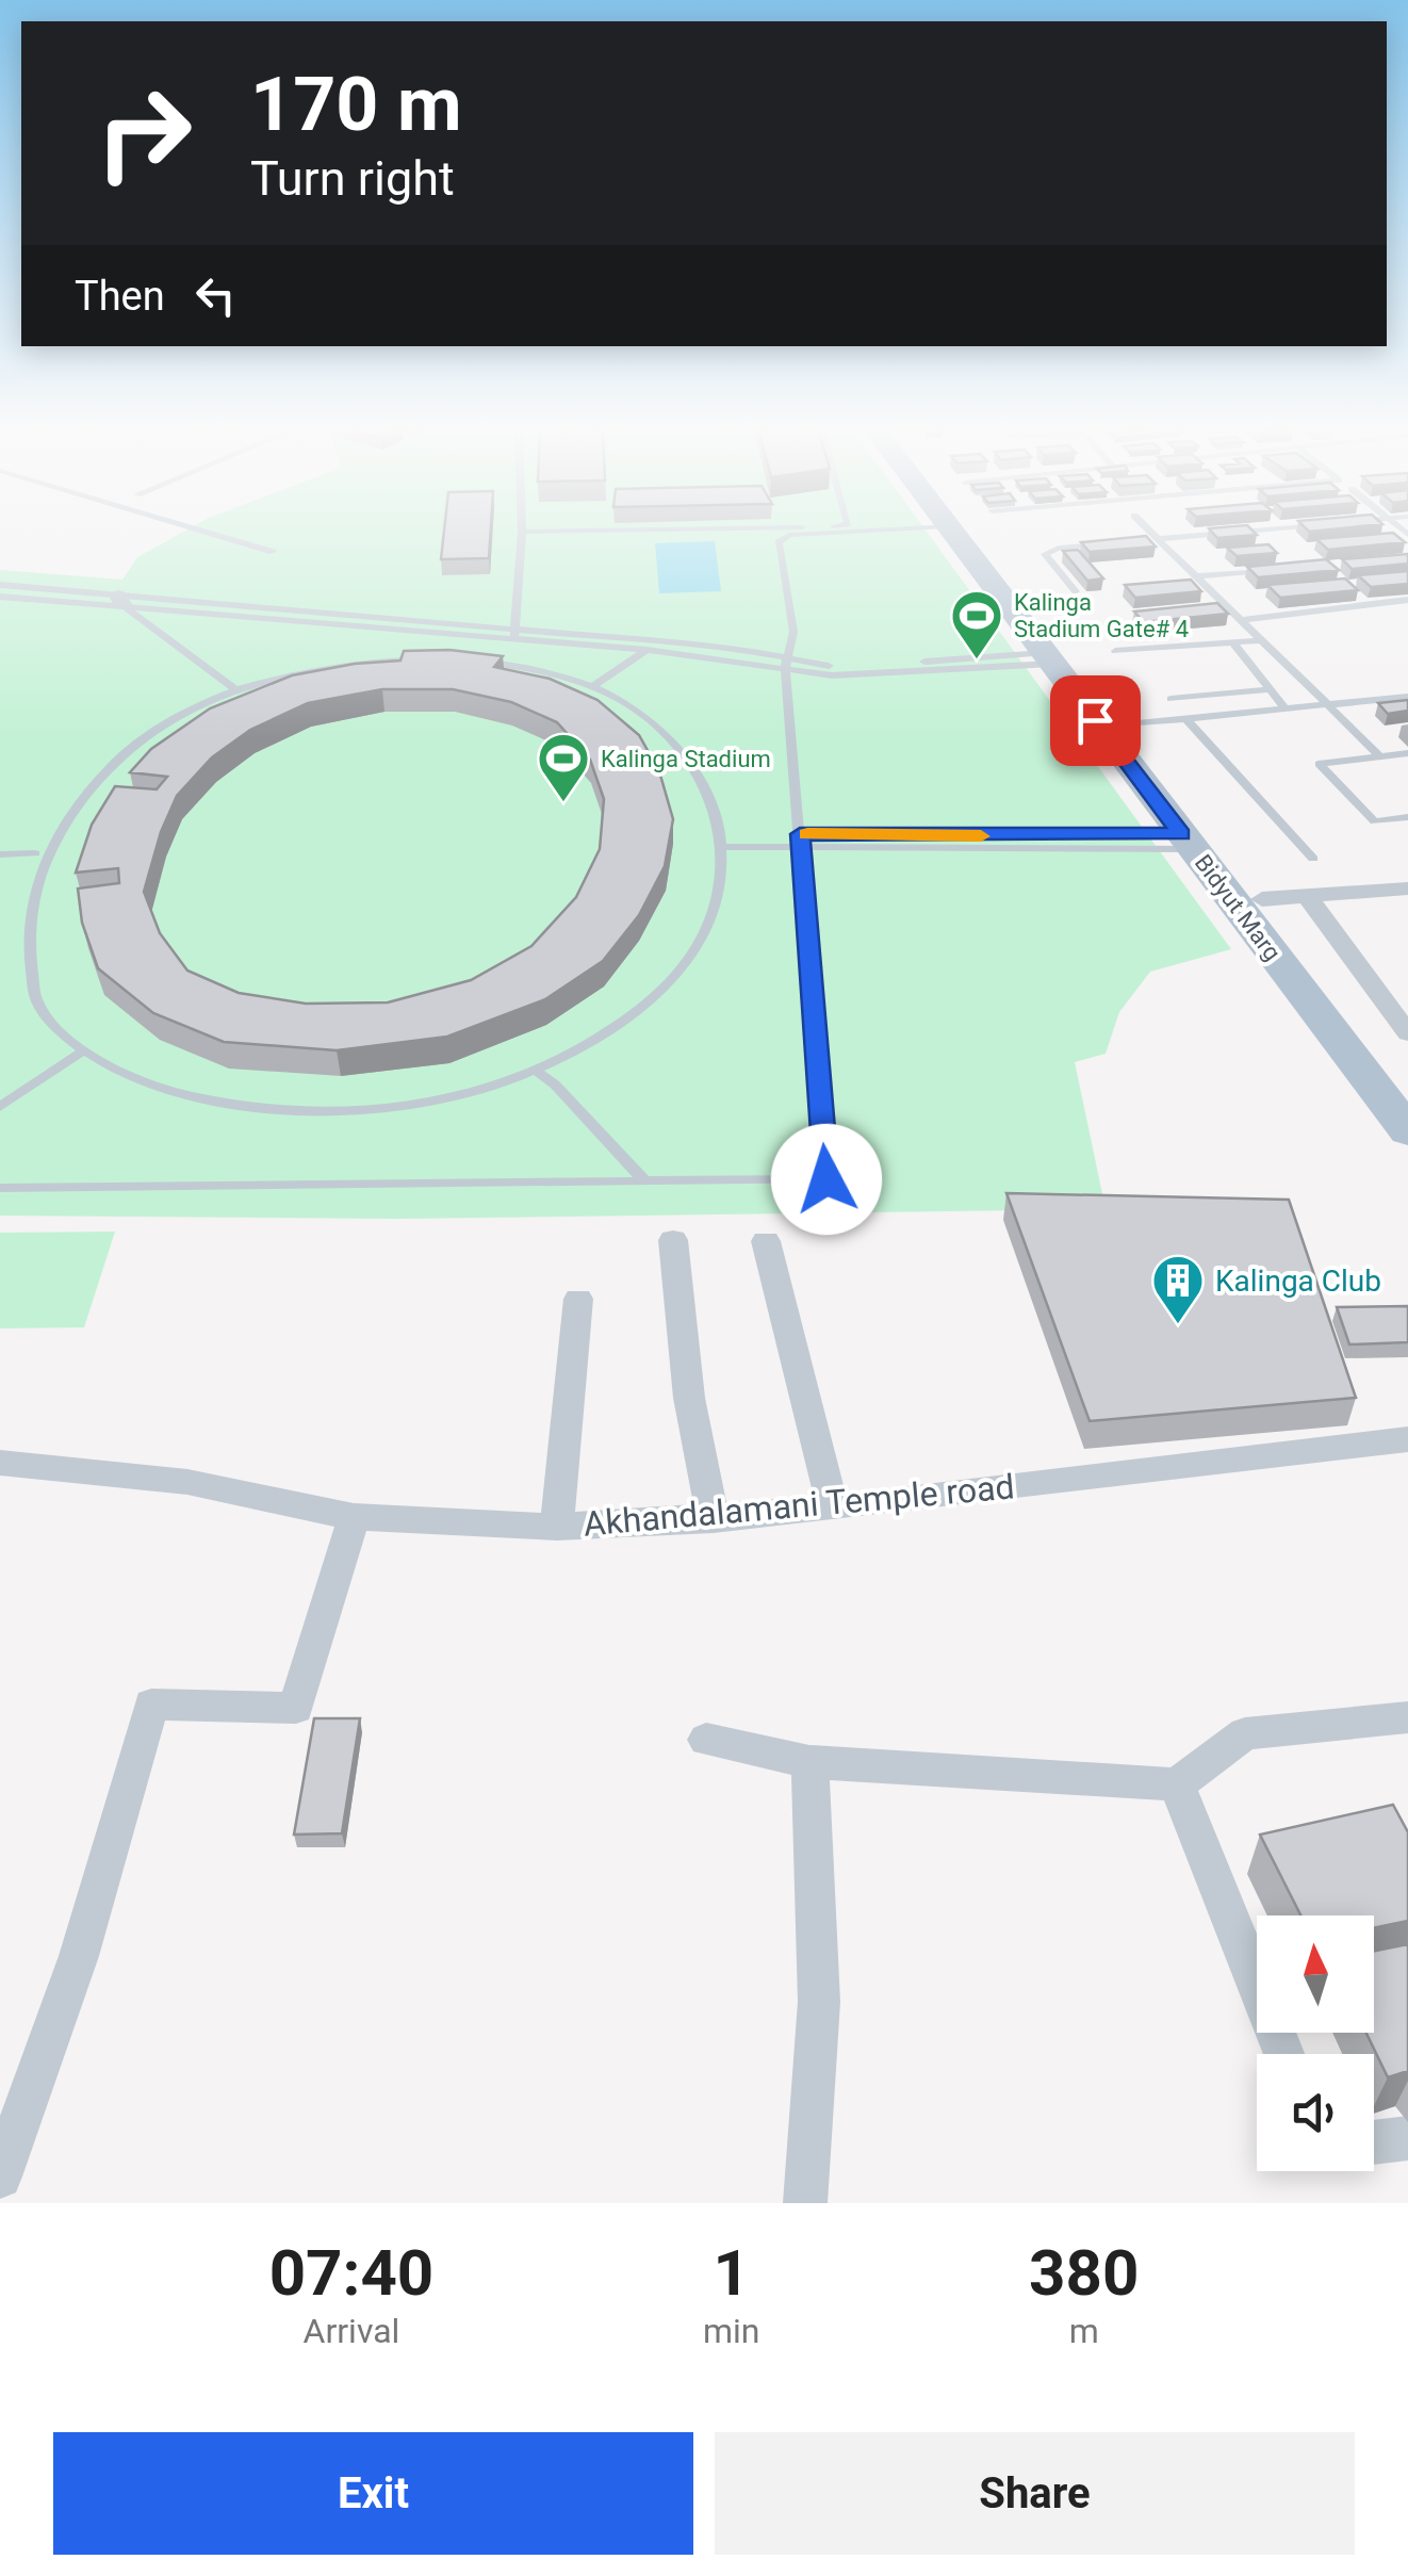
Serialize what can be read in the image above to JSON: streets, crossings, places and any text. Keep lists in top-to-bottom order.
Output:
{
  "streets": {
    "main road": ["Bidyut Marg"],
    "street": ["Akhandalamani Temple road"]
  },
  "places": {
    "sports": ["Kalinga Stadium Gate# 4", "Kalinga Stadium"],
    "building": ["Kalinga Club"]
  },
  "north": "top",
  "page": {
    "turn": ["170 m", "Turn right"],
    "then": "Then",
    "eta": [
      "07:40",
      "Arrival",
      "1",
      "min",
      "380",
      "m"
    ],
    "buttons": ["Exit", "Share"]
  }
}
